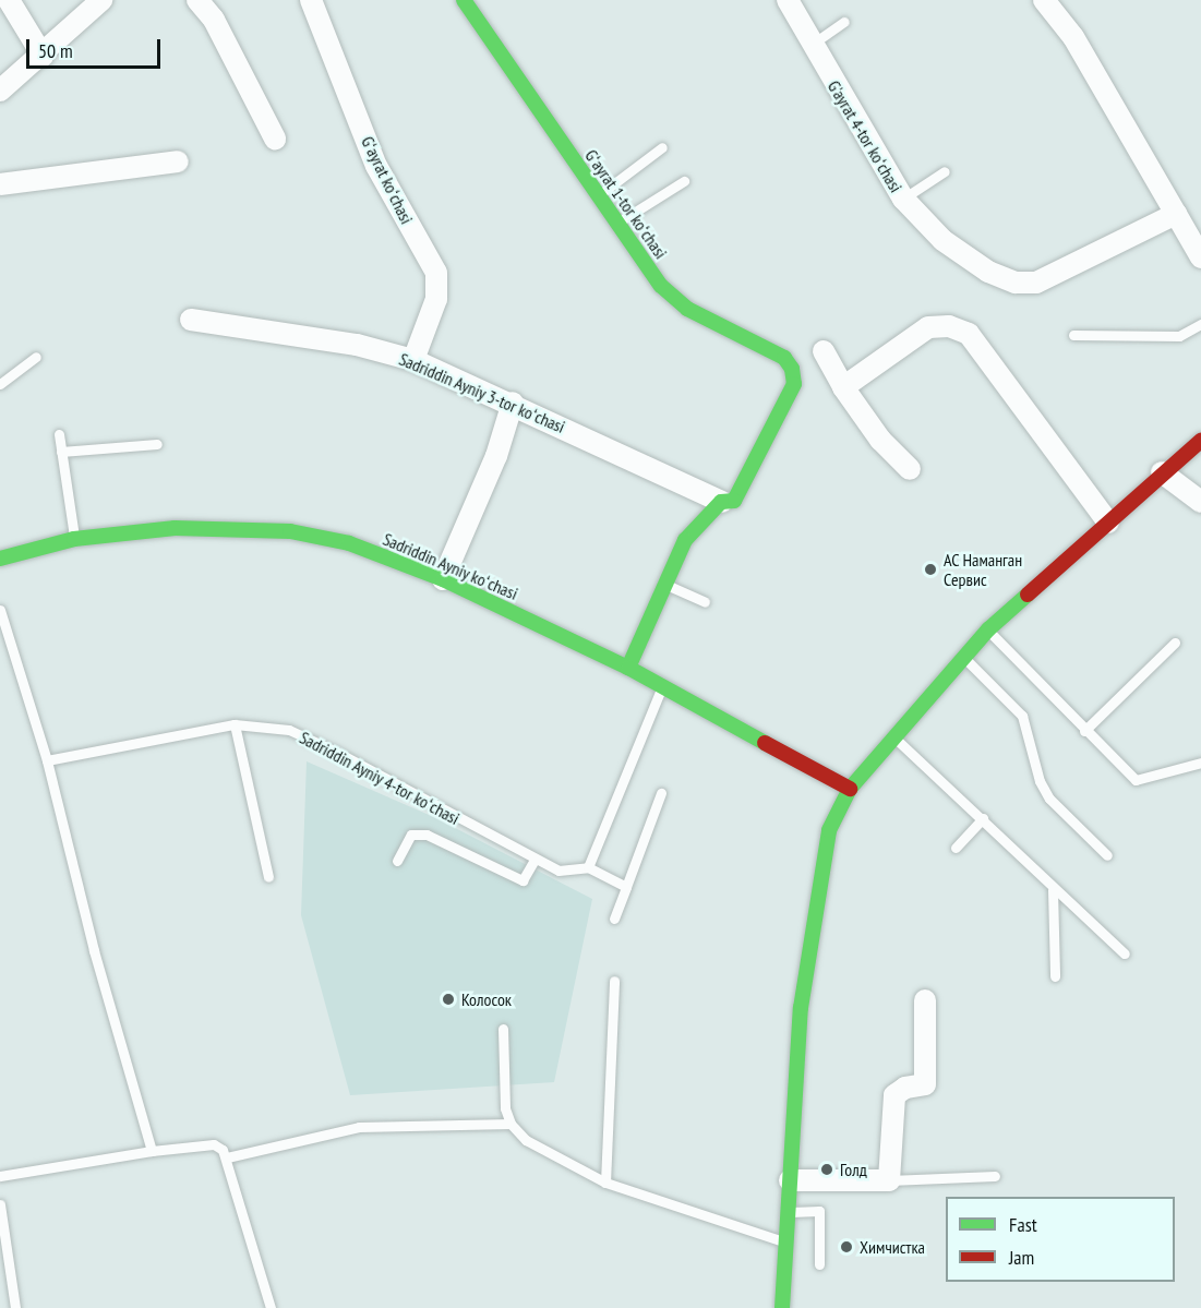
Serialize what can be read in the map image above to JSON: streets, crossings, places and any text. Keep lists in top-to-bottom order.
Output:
{
  "streets": {
    "street": [
      "G'ayrat 4-tor koʻchasi",
      "Gʻayrat koʻchasi",
      "Gʻayrat 1-tor koʻchasi",
      "Sadriddin Ayniy 3-tor koʻchasi",
      "Sadriddin Ayniy koʻchasi"
    ],
    "lane": ["Sadriddin Ayniy 4-tor koʻchasi"]
  },
  "crossings": [
    ["Gʻayrat koʻchasi", "Sadriddin Ayniy 3-tor koʻchasi"],
    ["Gʻayrat 1-tor koʻchasi", "Sadriddin Ayniy 3-tor koʻchasi"]
  ],
  "places": [
    "АС Наманган Сервис",
    "Колосок",
    "Голд",
    "Химчистка"
  ],
  "legend": ["Fast", "Jam"],
  "scale_bar": "50 m"
}
